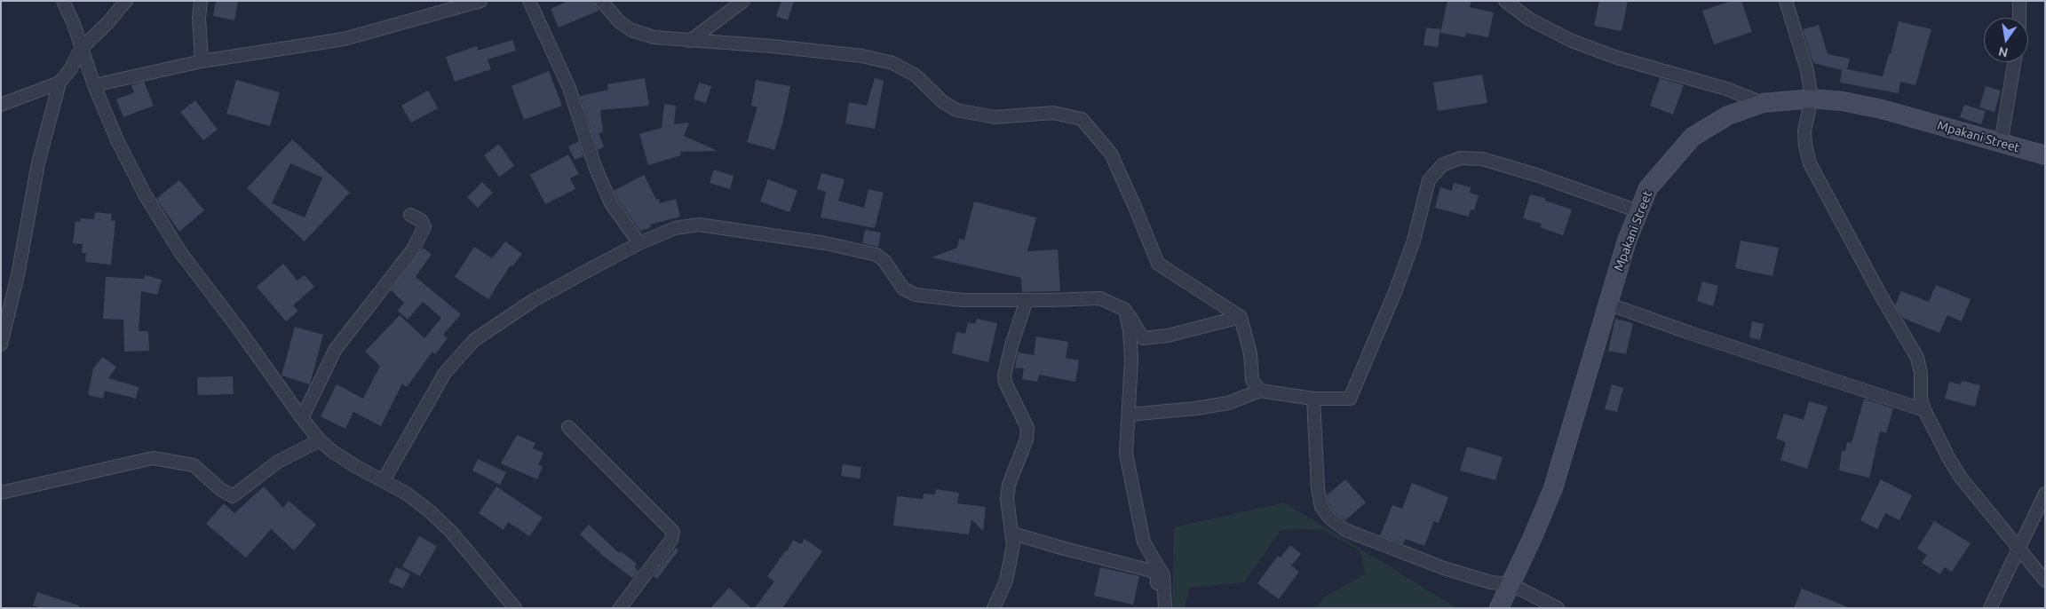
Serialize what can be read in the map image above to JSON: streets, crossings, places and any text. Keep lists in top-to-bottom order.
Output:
{
  "streets": {
    "street": ["Mpakani Street"]
  },
  "north": "bottom"
}
